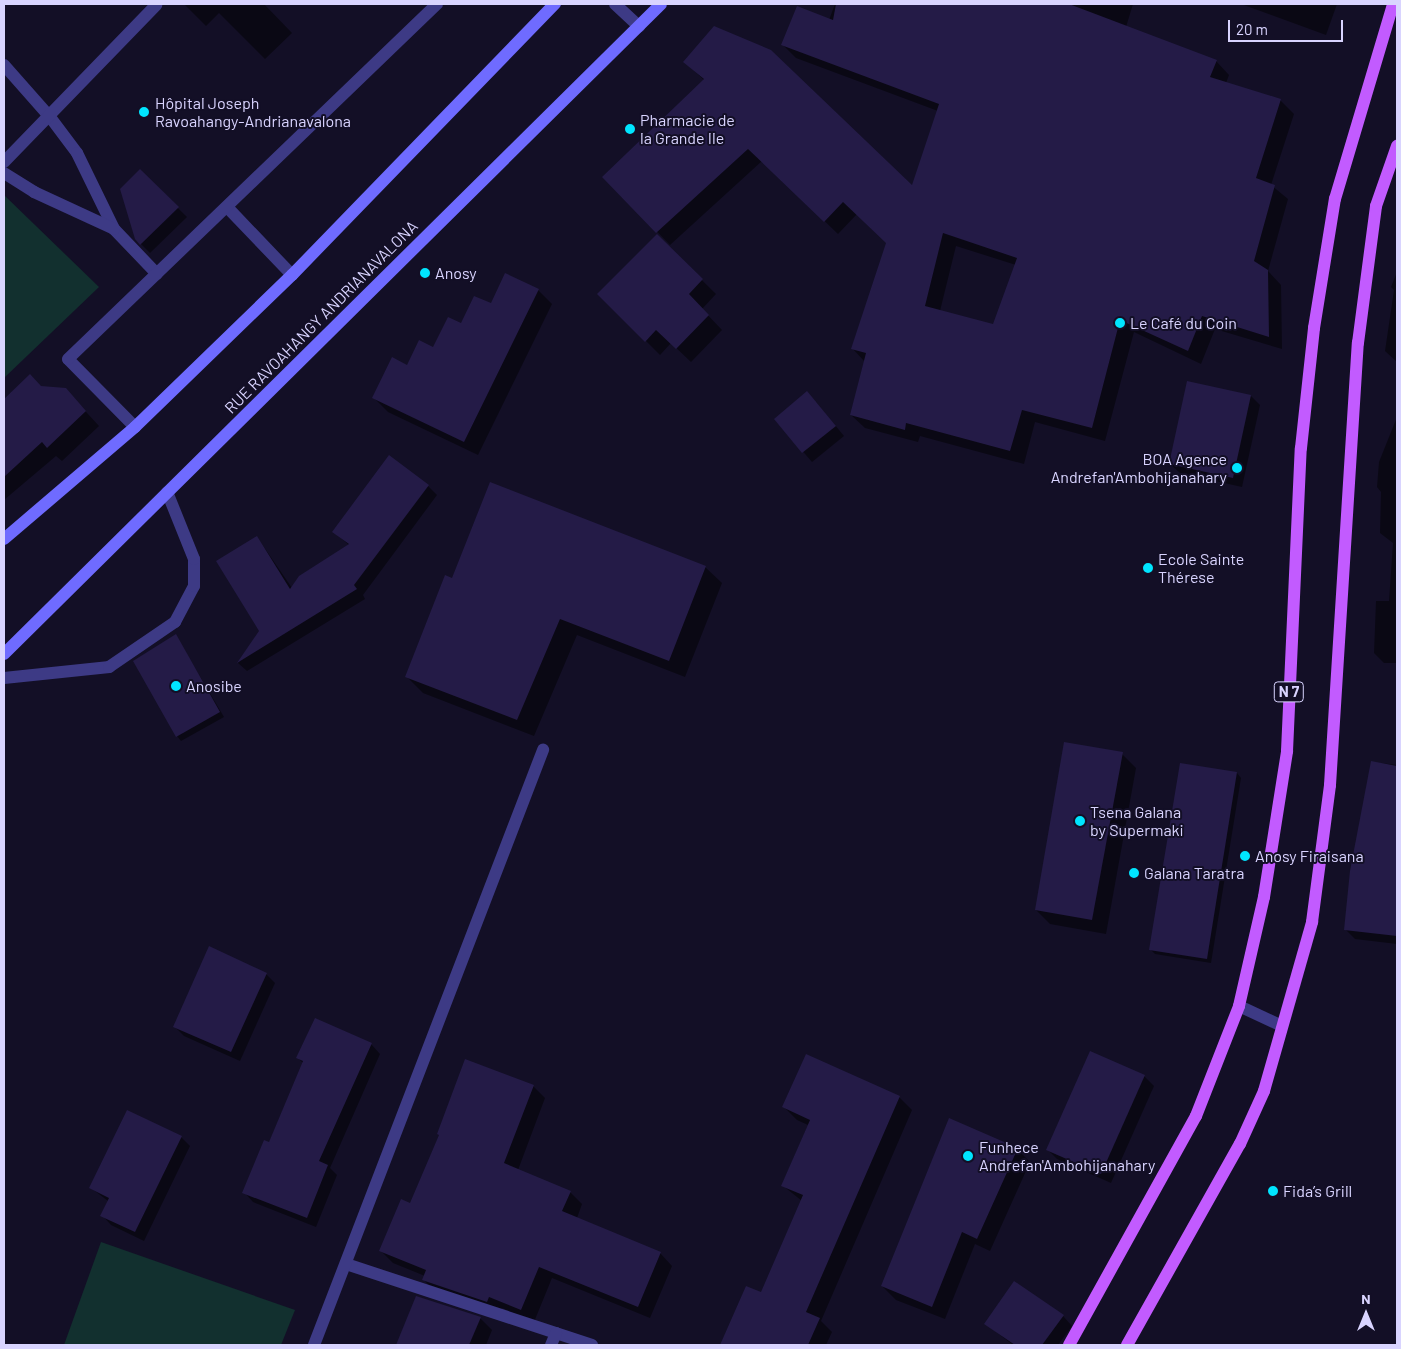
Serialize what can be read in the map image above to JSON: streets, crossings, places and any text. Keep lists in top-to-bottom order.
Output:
{
  "streets": {
    "main road": ["RUE RAVOAHANGY ANDRIANAVALONA", "N 7"]
  },
  "places": [
    "Hôpital Joseph Ravoahangy-Andrianavalona",
    "Pharmacie de la Grande Ile",
    "Anosy",
    "Le Café du Coin",
    "BOA Agence Andrefan'Ambohijanahary",
    "Ecole Sainte Thérese",
    "Anosibe",
    "Tsena Galana by Supermaki",
    "Anosy Firaisana",
    "Galana Taratra",
    "Funhece Andrefan'Ambohijanahary",
    "Fida’s Grill"
  ],
  "scale_bar": "20 m",
  "north": "top"
}
